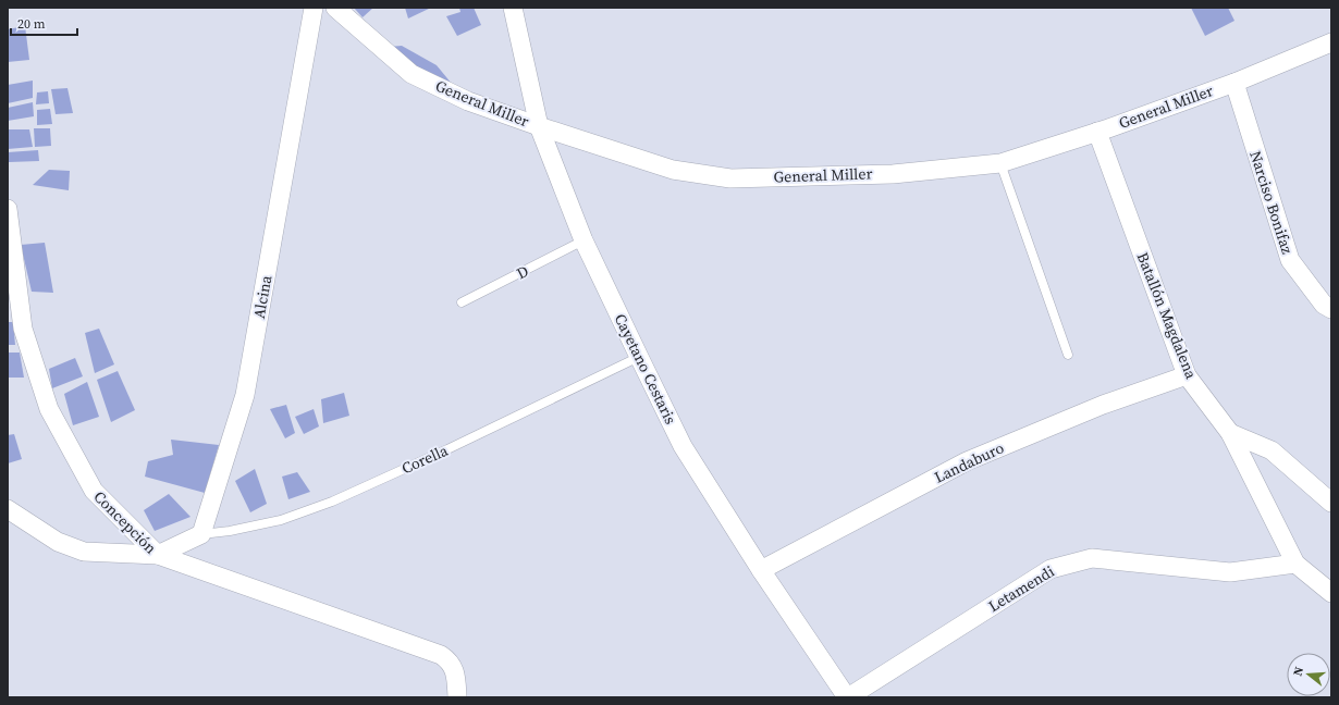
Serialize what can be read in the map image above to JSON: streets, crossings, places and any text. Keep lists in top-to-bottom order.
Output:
{
  "streets": {
    "street": [
      "General Miller",
      "Narciso Bonifaz",
      "Alcina",
      "Batallón Magdalena",
      "Cayetano Cestaris",
      "Landaburo",
      "Concepción",
      "Letamendi"
    ],
    "lane": ["D", "Corella"]
  },
  "crossings": [
    ["General Miller", "Narciso Bonifaz"],
    ["General Miller", "Batallón Magdalena"],
    ["General Miller", "Cayetano Cestaris"],
    ["D", "Cayetano Cestaris"],
    ["Alcina", "Corella"],
    ["Batallón Magdalena", "Landaburo"],
    ["Batallón Magdalena", "Letamendi"],
    ["Cayetano Cestaris", "Corella"],
    ["Cayetano Cestaris", "Landaburo"],
    ["Cayetano Cestaris", "Letamendi"]
  ],
  "scale_bar": "20 m",
  "north": "left"
}
